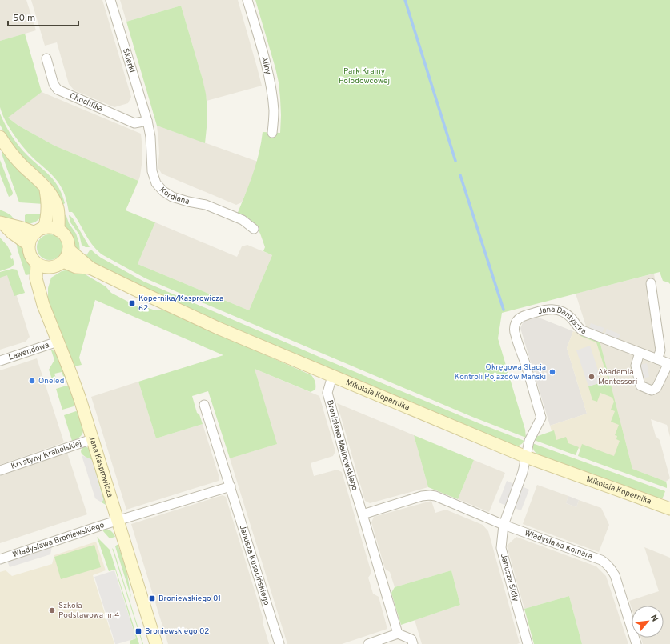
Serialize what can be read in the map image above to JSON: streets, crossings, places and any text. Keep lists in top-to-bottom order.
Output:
{
  "streets": {
    "street": [
      "Skierki",
      "Aliny",
      "Chochlika",
      "Kordiana",
      "Jana Dantyszka",
      "Lawendowa",
      "Mikołaja Kopernika",
      "Bronisława Malinowskiego",
      "Krystyny Krahelskiej",
      "Jana Kasprowicza",
      "Władysława Broniewskiego",
      "Władysława Komara",
      "Janusza Kusocińskiego",
      "Janusza Sidły"
    ]
  },
  "crossings": [
    ["Skierki", "Chochlika"],
    ["Skierki", "Kordiana"],
    ["Chochlika", "Kordiana"],
    ["Jana Dantyszka", "Mikołaja Kopernika"],
    ["Jana Dantyszka", "Janusza Sidły"],
    ["Lawendowa", "Jana Kasprowicza"],
    ["Mikołaja Kopernika", "Bronisława Malinowskiego"],
    ["Mikołaja Kopernika", "Jana Kasprowicza"],
    ["Mikołaja Kopernika", "Janusza Sidły"],
    ["Bronisława Malinowskiego", "Władysława Komara"],
    ["Krystyny Krahelskiej", "Jana Kasprowicza"],
    ["Jana Kasprowicza", "Władysława Broniewskiego"],
    ["Władysława Komara", "Janusza Sidły"]
  ],
  "parks": ["Park Krainy Polodowcowej"],
  "places": {
    "transit": ["Kopernika/Kasprowicza 62", "Broniewskiego 01", "Broniewskiego 02"],
    "other": [
      "Okręgowa Stacja Kontroli Pojazdów Mański",
      "Akademia Montessori",
      "Oneled",
      "Szkoła Podstawowa nr 4"
    ]
  },
  "scale_bar": "50 m",
  "north": "top right"
}
